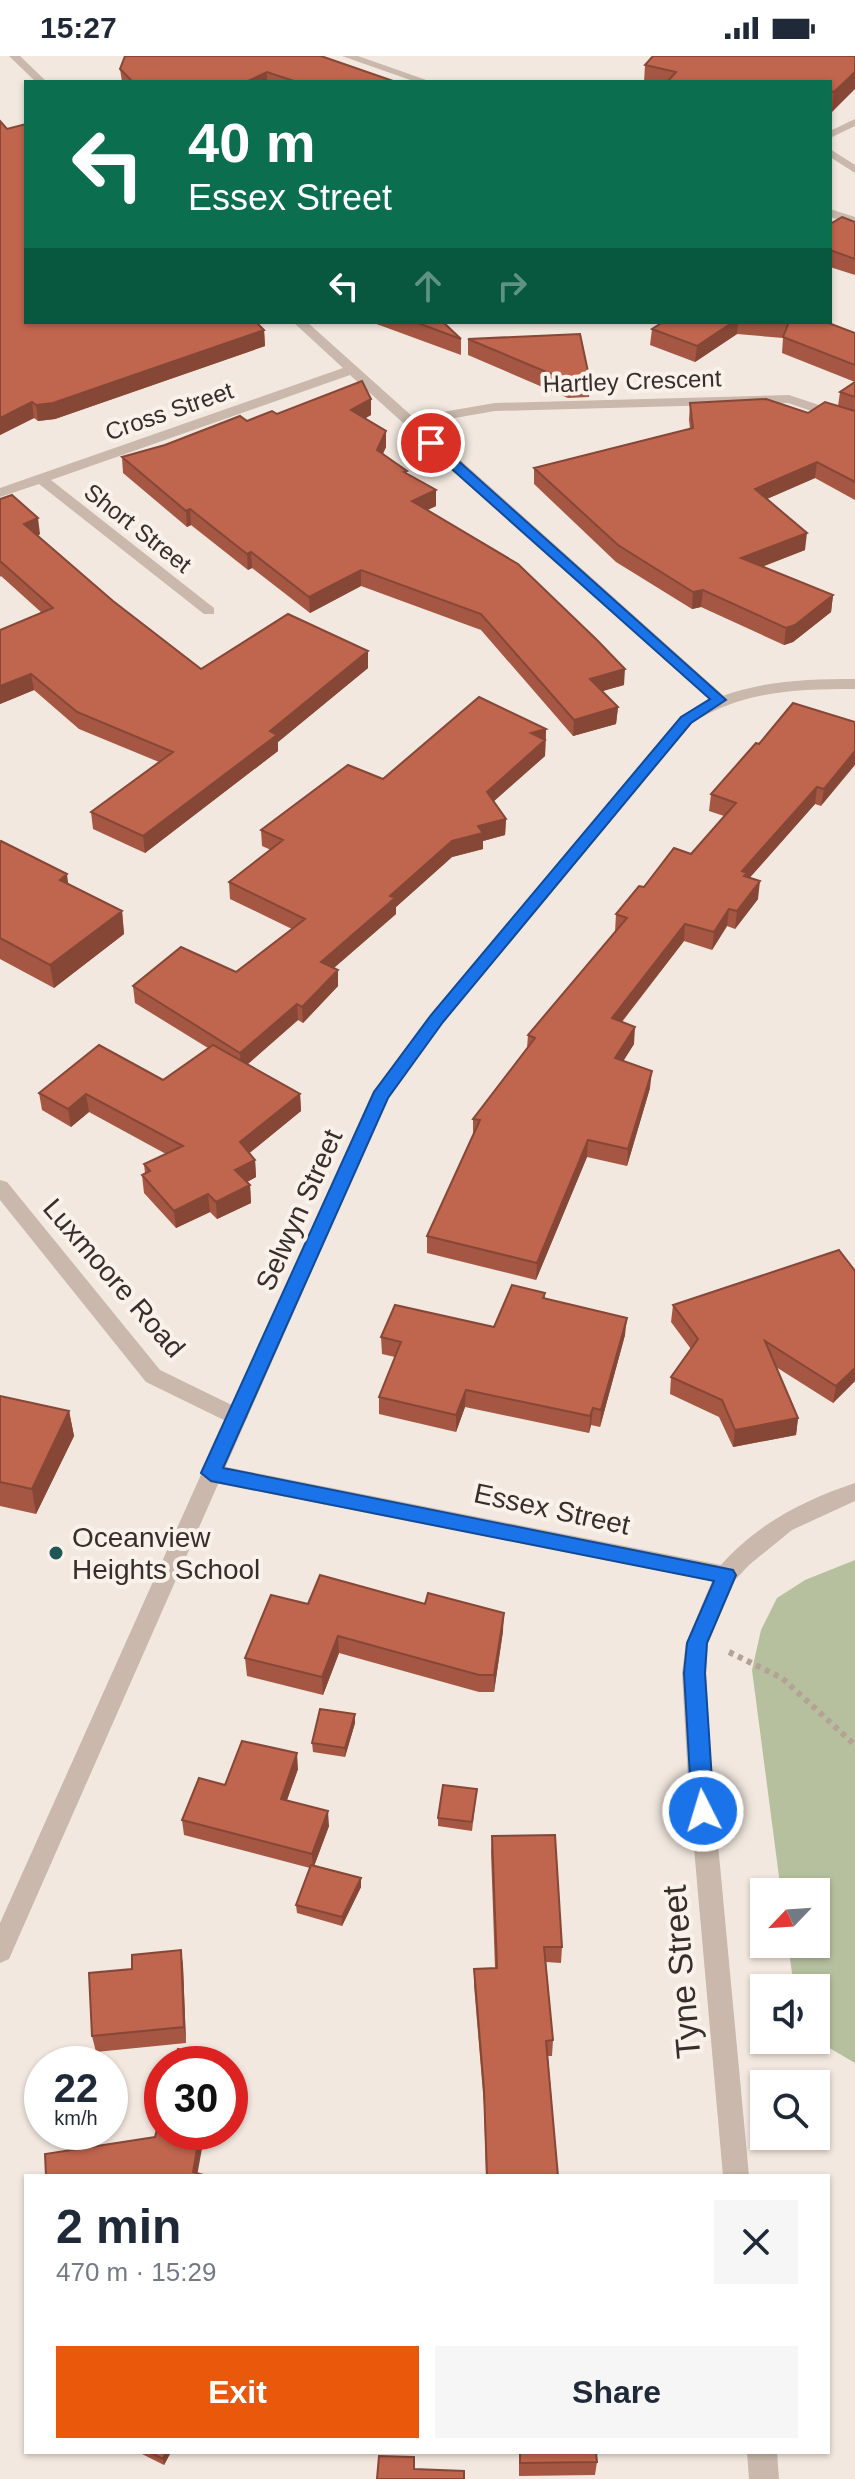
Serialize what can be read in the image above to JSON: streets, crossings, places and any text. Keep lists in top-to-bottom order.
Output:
{
  "streets": {
    "street": [
      "Hartley Crescent",
      "Cross Street",
      "Short Street",
      "Selwyn Street",
      "Luxmoore Road",
      "Essex Street",
      "Tyne Street"
    ]
  },
  "crossings": [
    ["Cross Street", "Short Street"],
    ["Selwyn Street", "Luxmoore Road"],
    ["Selwyn Street", "Essex Street"],
    ["Essex Street", "Tyne Street"]
  ],
  "places": ["Oceanview Heights School"],
  "north": "bottom left",
  "page": {
    "status": "15:27",
    "turn": ["40 m", "Essex Street"],
    "speed": "22 km/h",
    "limit": "30",
    "heading": ["2 min", "470 m · 15:29"],
    "buttons": ["Exit", "Share"]
  }
}
